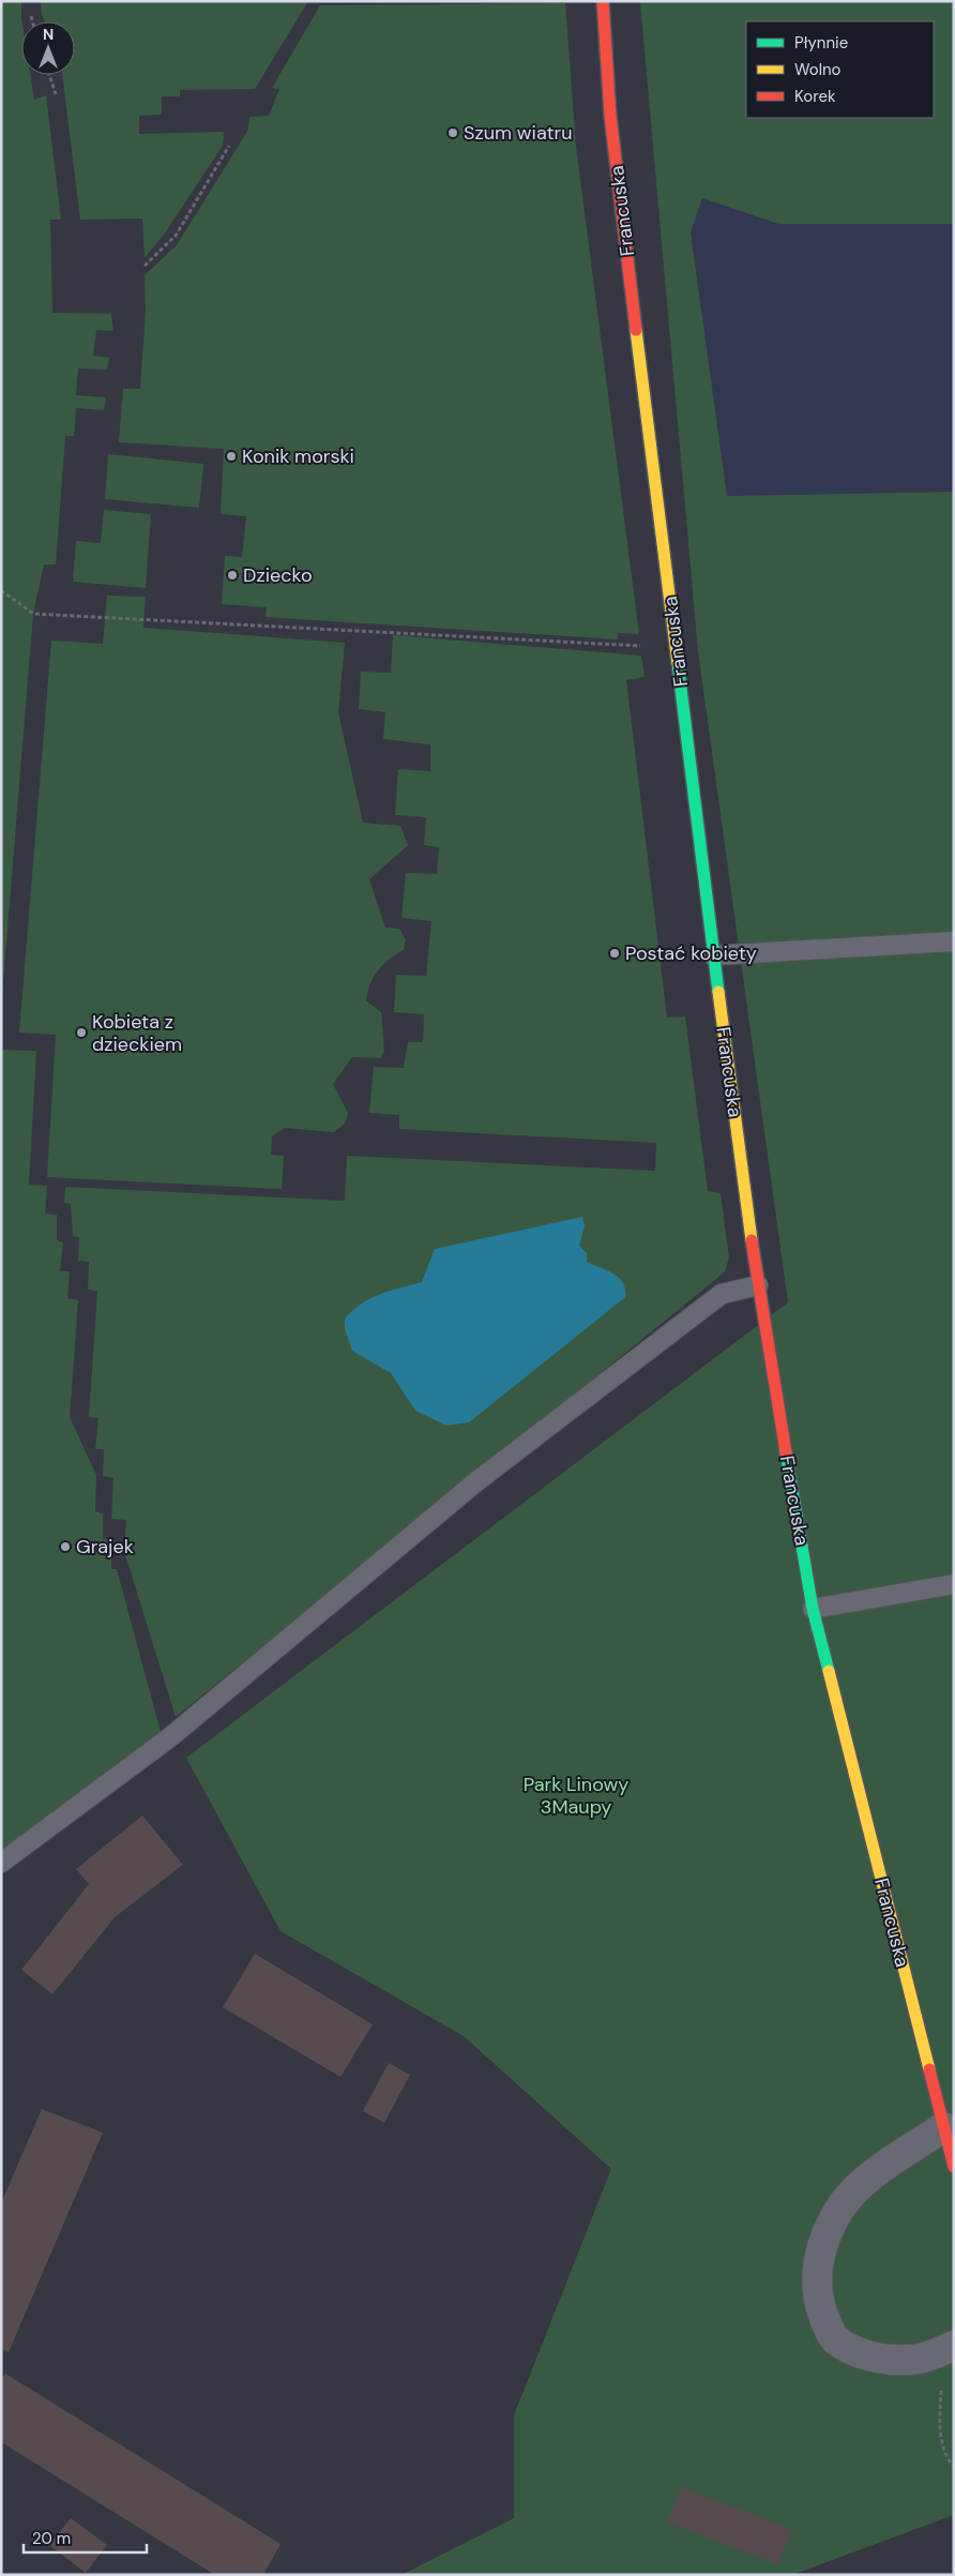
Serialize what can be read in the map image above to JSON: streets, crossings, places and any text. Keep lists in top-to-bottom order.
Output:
{
  "streets": {
    "street": ["Francuska"]
  },
  "parks": ["Park Linowy 3Maupy"],
  "places": [
    "Szum wiatru",
    "Konik morski",
    "Dziecko",
    "Postać kobiety",
    "Kobieta z dzieckiem",
    "Grajek"
  ],
  "legend": ["Płynnie", "Wolno", "Korek"],
  "scale_bar": "20 m",
  "north": "top"
}
